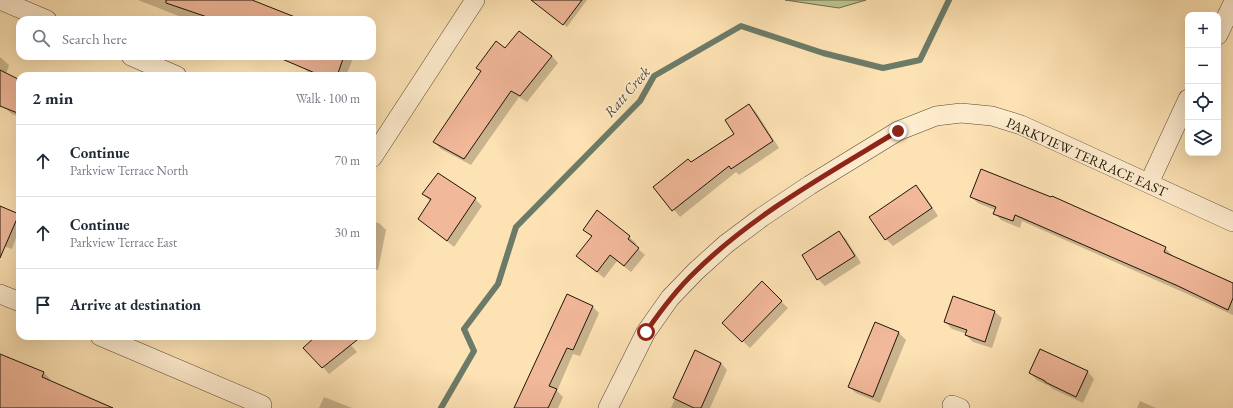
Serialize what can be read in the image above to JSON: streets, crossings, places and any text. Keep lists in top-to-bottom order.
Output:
{
  "streets": {
    "street": ["PARKVIEW TERRACE EAST"]
  },
  "water": ["Ratt Creek"],
  "page": {
    "map_buttons": ["+", "−"],
    "search": "Search here",
    "heading": ["2 min", "Walk · 100 m"],
    "list": [
      ["Continue", "Parkview Terrace North", "70 m"],
      ["Continue", "Parkview Terrace East", "30 m"],
      "Arrive at destination"
    ]
  }
}
